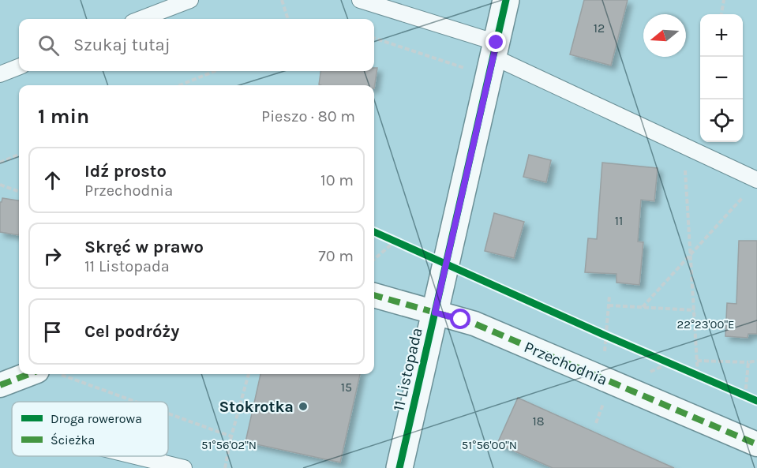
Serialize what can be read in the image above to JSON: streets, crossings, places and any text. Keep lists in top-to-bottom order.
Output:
{
  "streets": {
    "street": ["Przechodnia", "11 Listopada"]
  },
  "crossings": [
    ["Przechodnia", "11 Listopada"]
  ],
  "places": ["Stokrotka"],
  "house_numbers": [
    "12",
    "11",
    "15",
    "18"
  ],
  "legend": ["Droga rowerowa", "Ścieżka"],
  "north": "left",
  "page": {
    "map_buttons": ["+", "−"],
    "search": "Szukaj tutaj",
    "heading": ["1 min", "Pieszo · 80 m"],
    "list": [
      ["Idź prosto", "Przechodnia", "10 m"],
      ["Skręć w prawo", "11 Listopada", "70 m"],
      "Cel podróży"
    ]
  },
  "coordinates": ["22°23'00\"E", "51°56'02\"N", "51°56'00\"N"]
}
